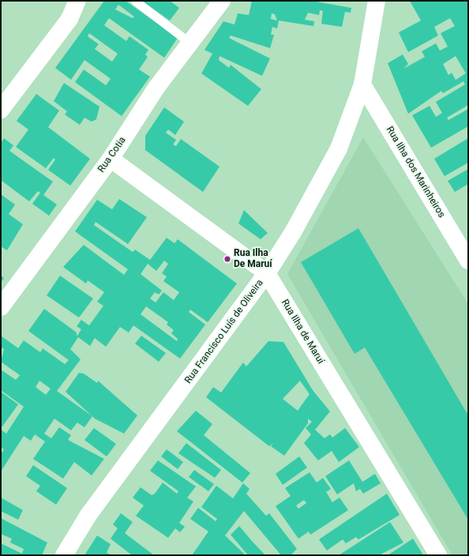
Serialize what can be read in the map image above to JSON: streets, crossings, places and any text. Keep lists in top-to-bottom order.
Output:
{
  "streets": {
    "street": [
      "Rua Cotia",
      "Rua Ilha dos Marinheiros",
      "Rua Francisco Luís de Oliveira",
      "Rua Ilha de Maruí"
    ]
  },
  "crossings": [
    ["Rua Cotia", "Rua Ilha de Maruí"],
    ["Rua Ilha dos Marinheiros", "Rua Francisco Luís de Oliveira"],
    ["Rua Francisco Luís de Oliveira", "Rua Ilha de Maruí"]
  ],
  "places": ["Rua Ilha De Maruí"]
}
